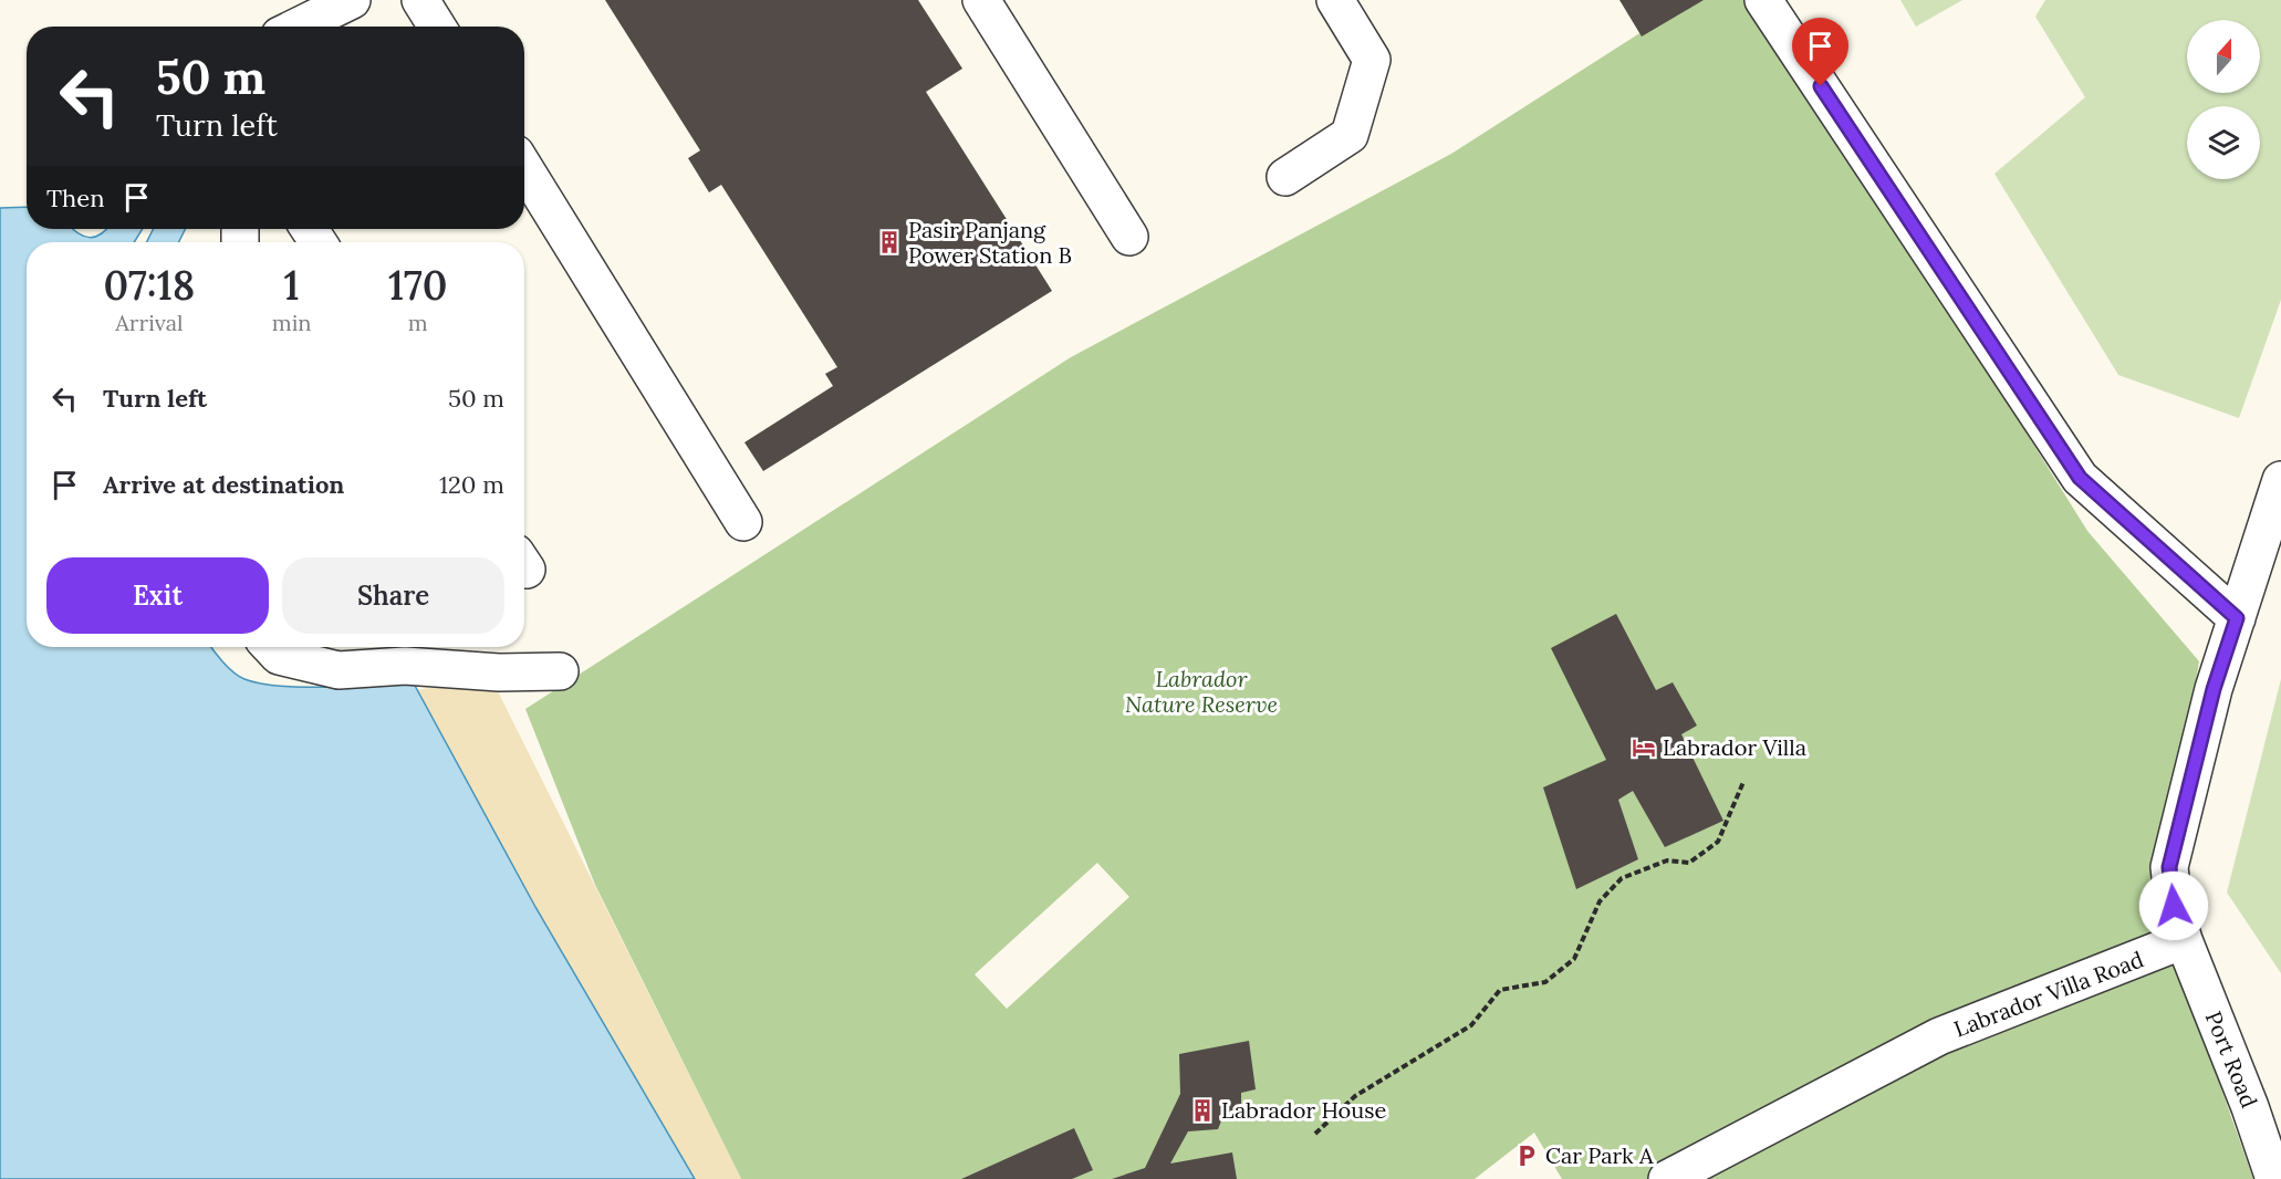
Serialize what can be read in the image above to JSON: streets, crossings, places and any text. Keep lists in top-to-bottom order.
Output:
{
  "streets": {
    "street": ["Labrador Villa Road", "Port Road"]
  },
  "crossings": [
    ["Labrador Villa Road", "Port Road"]
  ],
  "parks": ["Labrador Nature Reserve"],
  "places": {
    "building": ["Pasir Panjang Power Station B", "Labrador House"],
    "hotel": ["Labrador Villa"],
    "parking": ["Car Park A"]
  },
  "north": "top",
  "page": {
    "turn": ["50 m", "Turn left"],
    "then": "Then",
    "eta": [
      "07:18",
      "Arrival",
      "1",
      "min",
      "170",
      "m"
    ],
    "list": [
      {
        "name": "Turn left",
        "value": "50 m"
      },
      {
        "name": "Arrive at destination",
        "value": "120 m"
      }
    ],
    "buttons": ["Exit", "Share"]
  }
}
